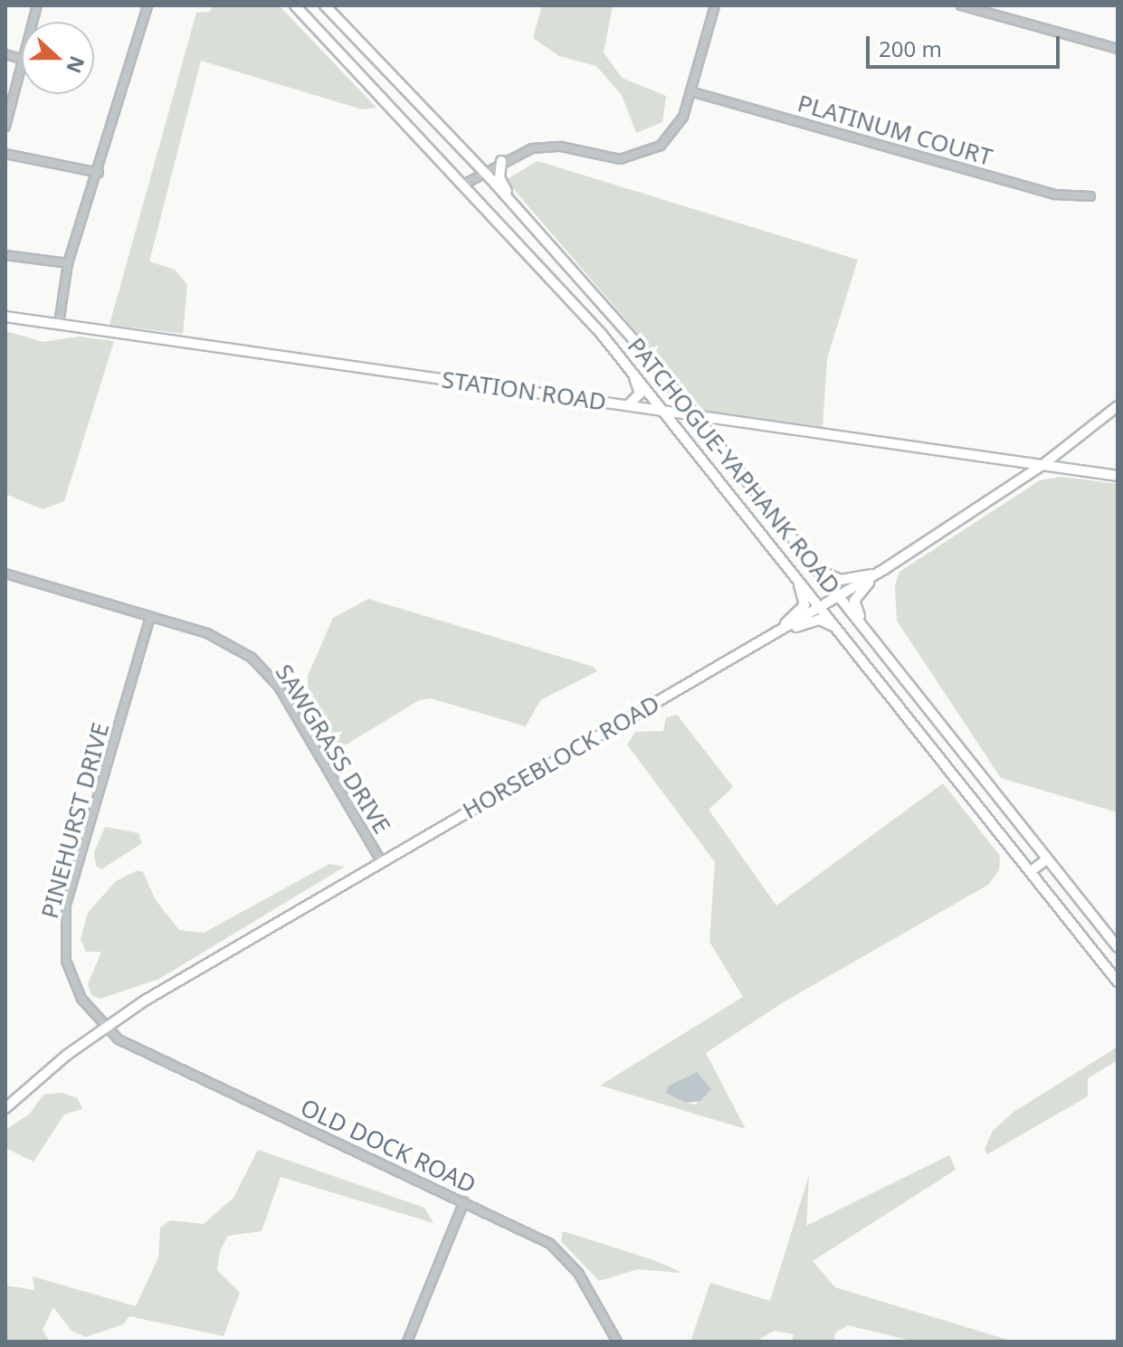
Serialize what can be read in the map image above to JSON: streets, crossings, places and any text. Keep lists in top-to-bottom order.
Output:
{
  "streets": {
    "main road": ["STATION ROAD", "PATCHOGUE-YAPHANK ROAD", "HORSEBLOCK ROAD"],
    "street": [
      "PLATINUM COURT",
      "SAWGRASS DRIVE",
      "PINEHURST DRIVE",
      "OLD DOCK ROAD"
    ]
  },
  "crossings": [
    ["STATION ROAD", "PATCHOGUE-YAPHANK ROAD"],
    ["STATION ROAD", "HORSEBLOCK ROAD"],
    ["PATCHOGUE-YAPHANK ROAD", "HORSEBLOCK ROAD"],
    ["SAWGRASS DRIVE", "HORSEBLOCK ROAD"],
    ["SAWGRASS DRIVE", "PINEHURST DRIVE"],
    ["HORSEBLOCK ROAD", "PINEHURST DRIVE"],
    ["HORSEBLOCK ROAD", "OLD DOCK ROAD"],
    ["PINEHURST DRIVE", "OLD DOCK ROAD"]
  ],
  "scale_bar": "200 m",
  "north": "right"
}
